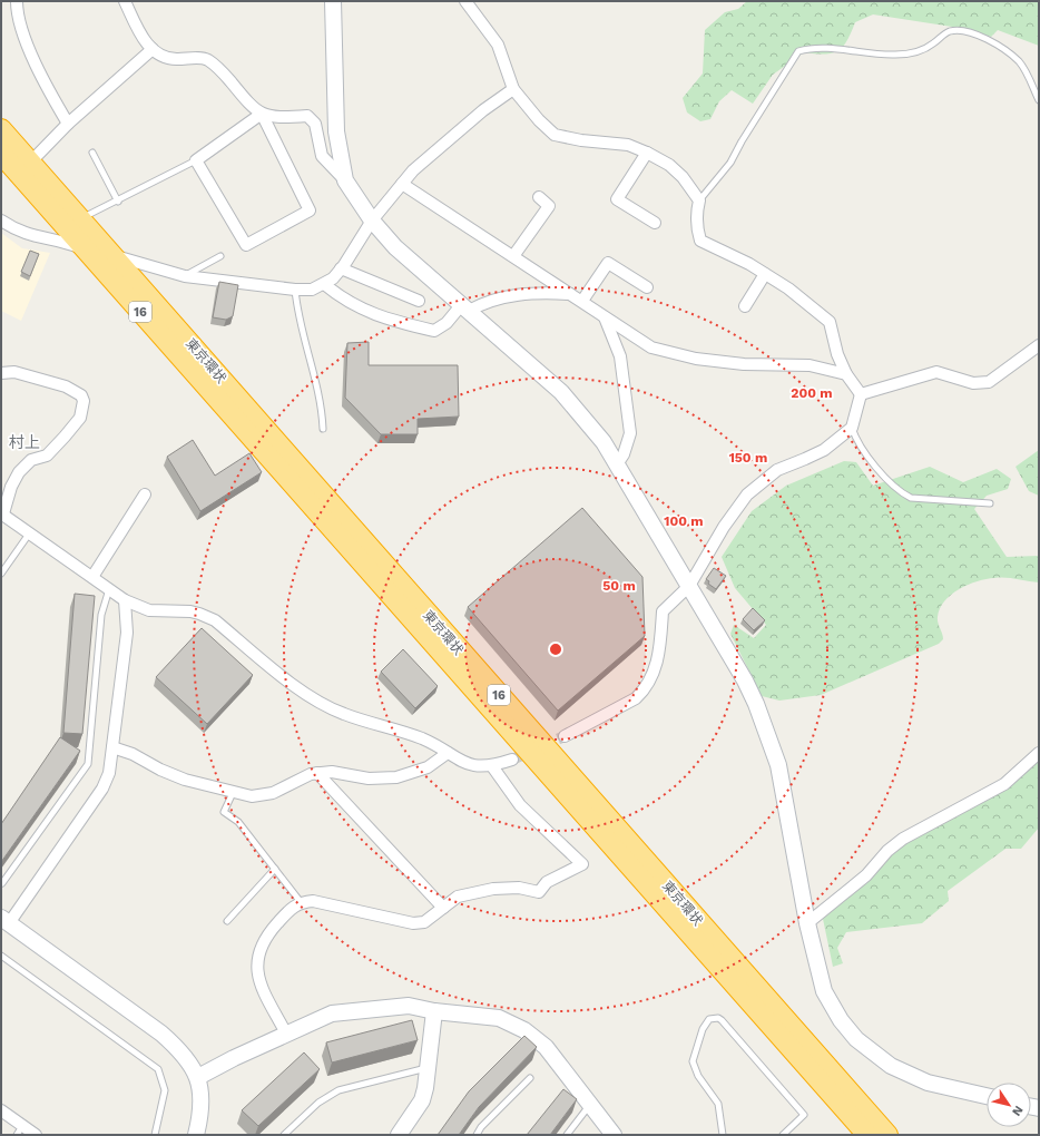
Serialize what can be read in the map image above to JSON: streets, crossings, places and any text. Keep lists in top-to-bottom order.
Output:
{
  "streets": {
    "highway": ["16", "東京環状"]
  },
  "districts": ["村上"],
  "north": "bottom right",
  "rings": [
    "200 m",
    "150 m",
    "100 m",
    "50 m"
  ]
}
